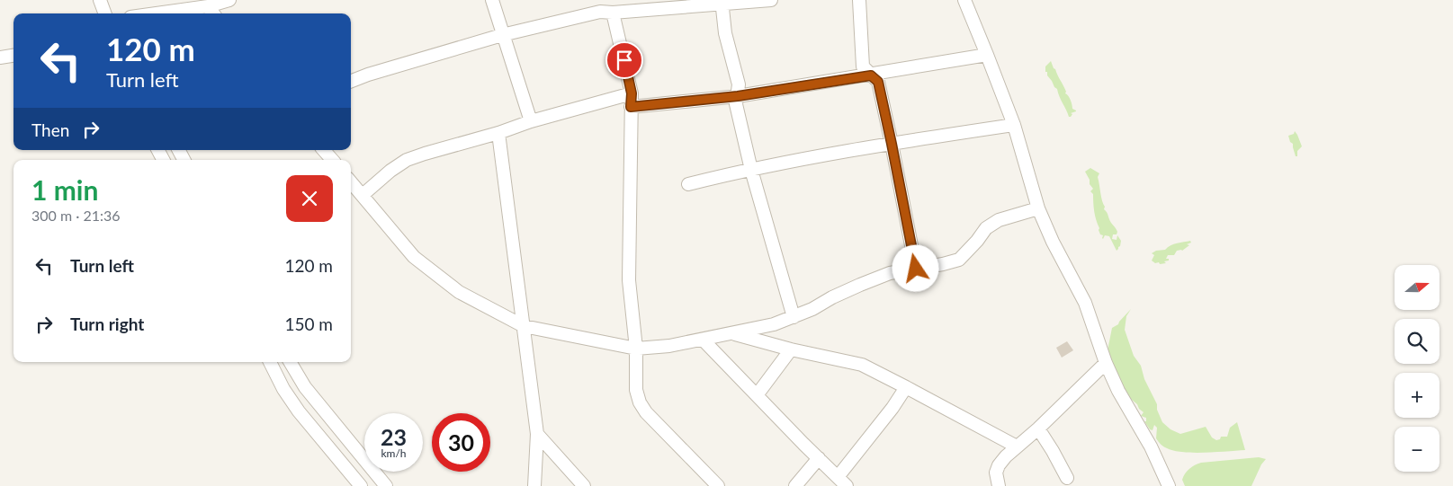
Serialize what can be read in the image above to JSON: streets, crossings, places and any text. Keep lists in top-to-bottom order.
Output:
{
  "north": "right",
  "page": {
    "turn": ["120 m", "Turn left"],
    "then": "Then",
    "heading": ["1 min", "300 m · 21:36"],
    "list": [
      {
        "name": "Turn left",
        "value": "120 m"
      },
      {
        "name": "Turn right",
        "value": "150 m"
      }
    ],
    "map_buttons": ["+", "−"],
    "speed": "23 km/h",
    "limit": "30"
  }
}
